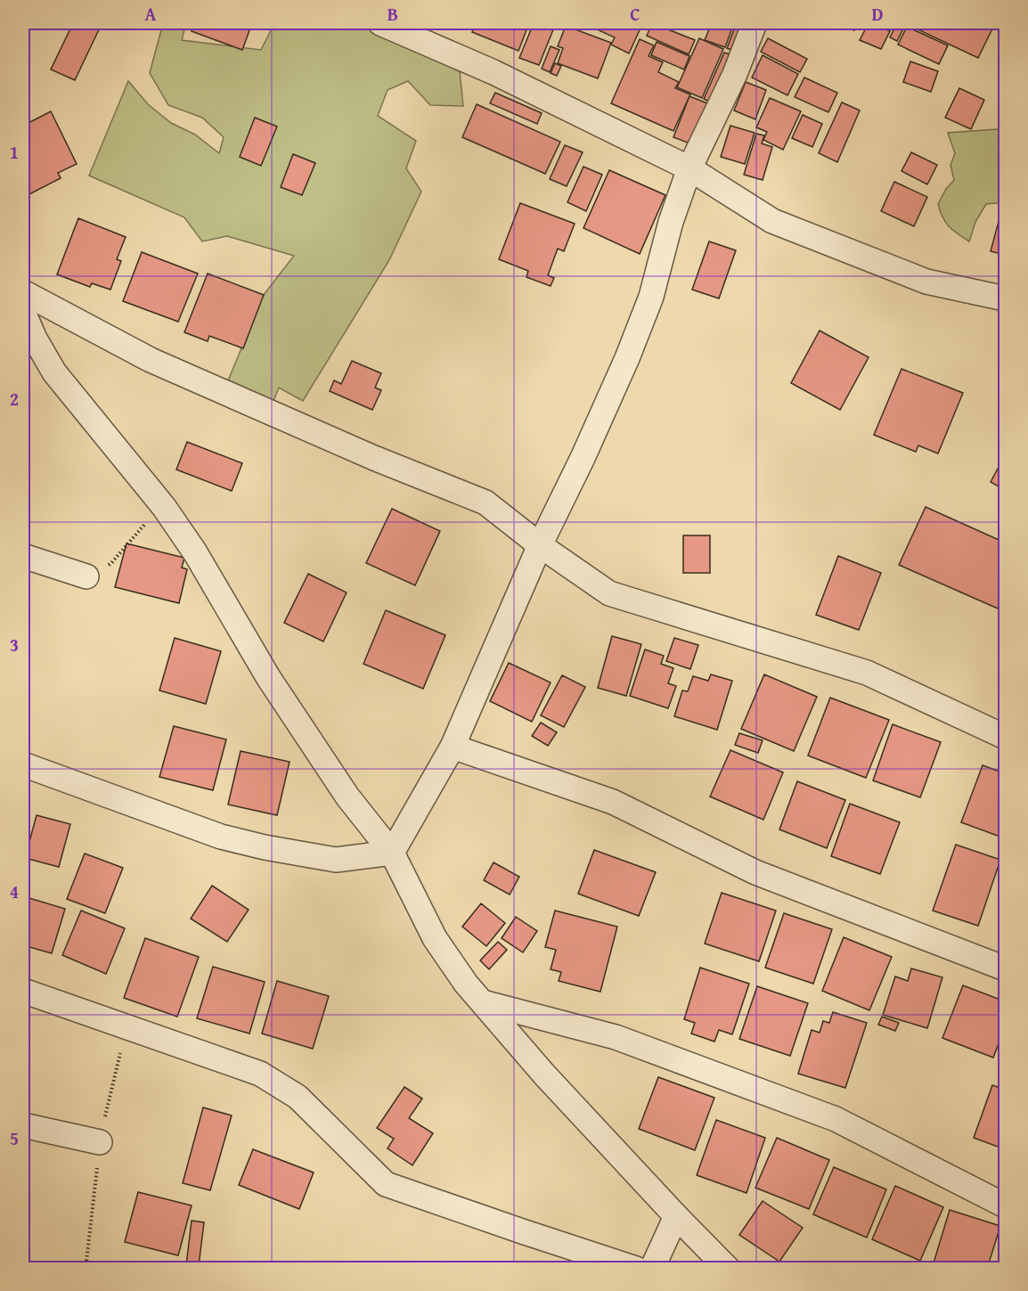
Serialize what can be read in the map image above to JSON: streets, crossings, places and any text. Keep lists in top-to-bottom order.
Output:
{
  "grid": {
    "columns": [
      "A",
      "B",
      "C",
      "D"
    ],
    "rows": [
      "1",
      "2",
      "3",
      "4",
      "5"
    ]
  }
}
